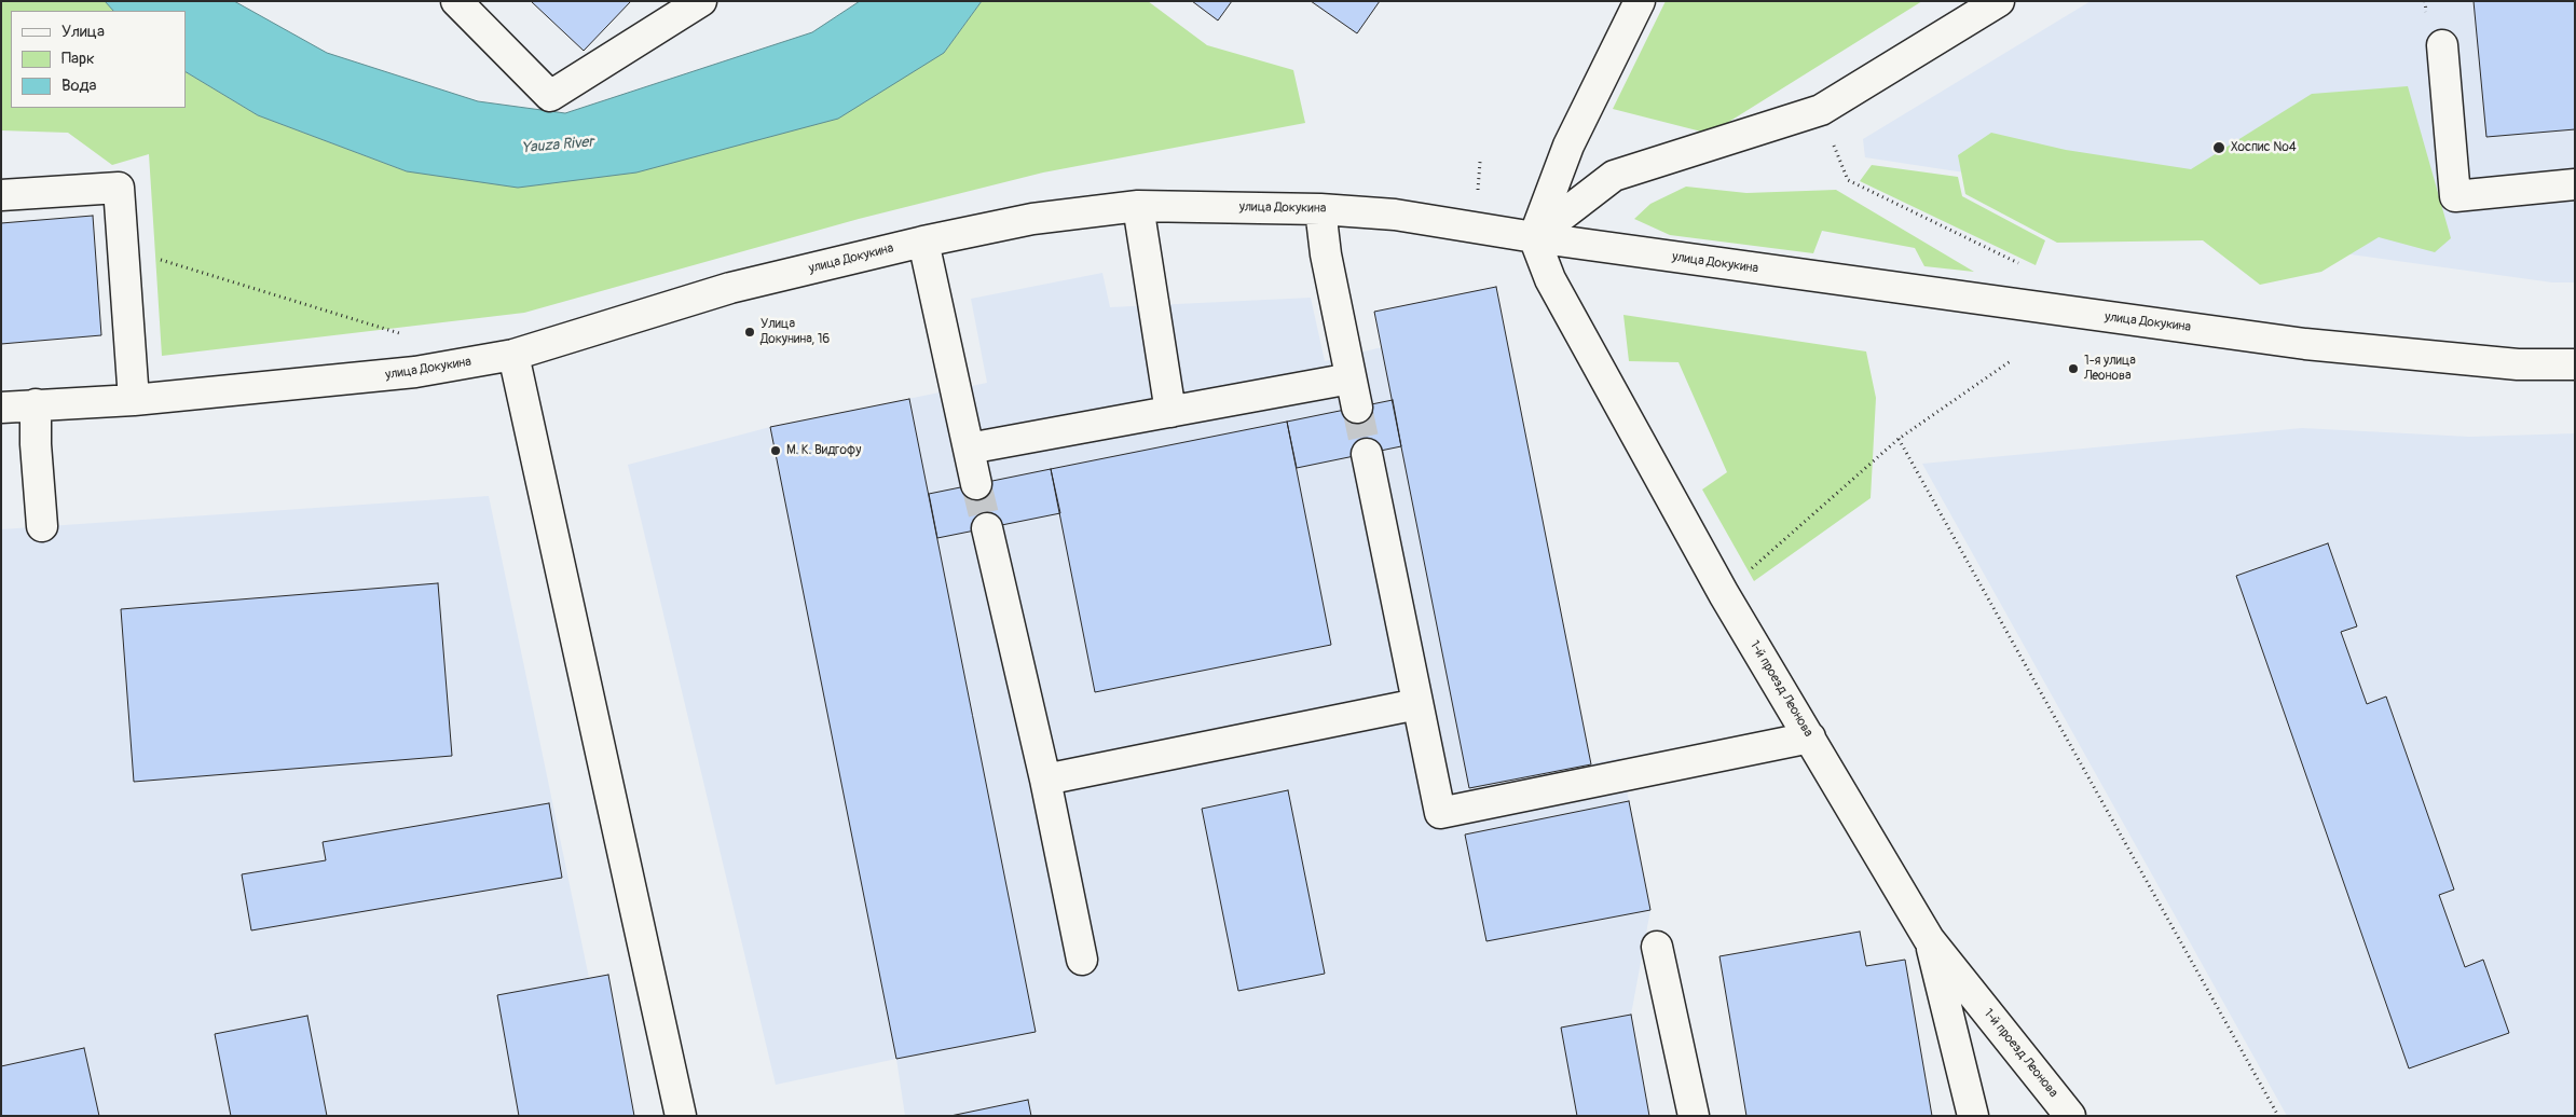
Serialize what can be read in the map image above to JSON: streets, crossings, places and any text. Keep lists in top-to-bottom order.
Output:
{
  "streets": {
    "street": ["улица Докукина", "1-й проезд Леонова"]
  },
  "crossings": [
    ["улица Докукина", "1-й проезд Леонова"]
  ],
  "water": ["Yauza River"],
  "places": [
    "Хоспис №4",
    "Улица Докунина, 16",
    "1-я улица Леонова",
    "М. К. Видгофу"
  ],
  "legend": ["Улица", "Парк", "Вода"]
}
